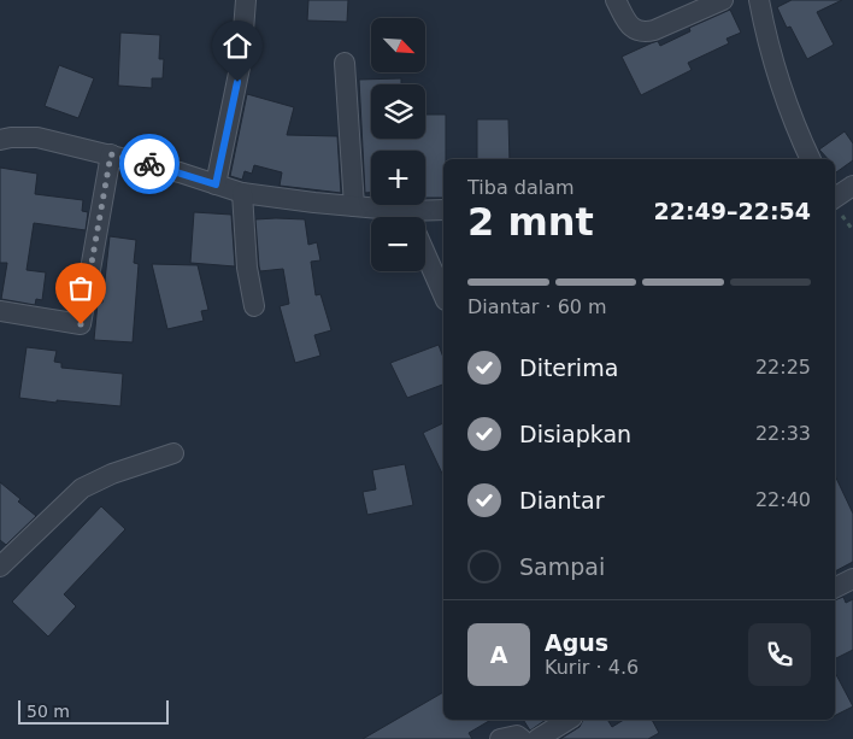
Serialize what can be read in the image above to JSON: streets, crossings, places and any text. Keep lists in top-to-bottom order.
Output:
{
  "scale_bar": "50 m",
  "north": "bottom right",
  "page": {
    "map_buttons": ["+", "−"],
    "heading": ["2 mnt", "Tiba dalam", "22:49–22:54"],
    "panel": ["Agus", "Kurir · 4.6"],
    "bar": "Diantar · 60 m",
    "list": [
      ["Diterima", "22:25"],
      ["Disiapkan", "22:33"],
      ["Diantar", "22:40"],
      "Sampai"
    ],
    "round": "A",
    "scale": "50 m"
  }
}
